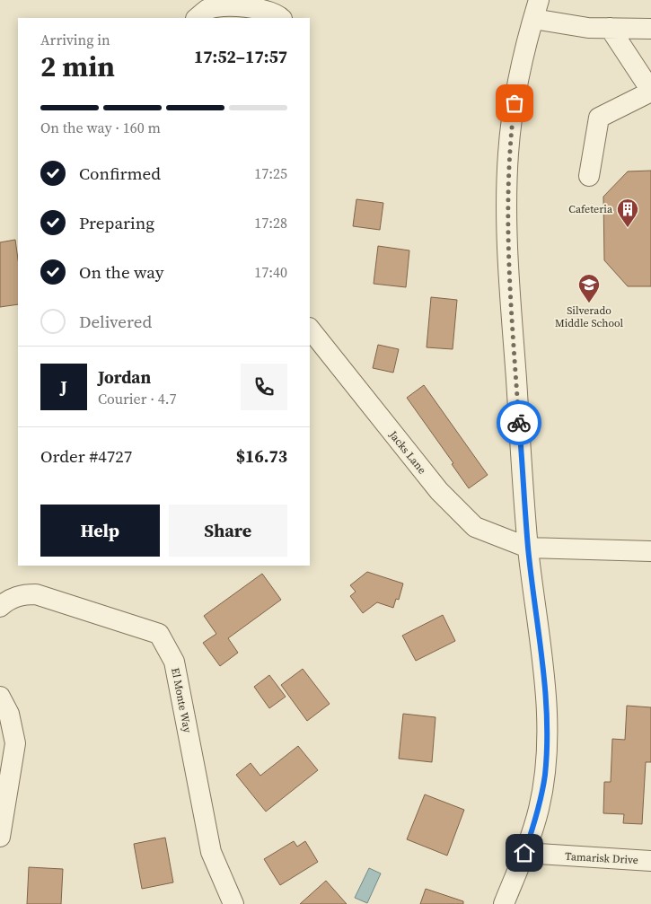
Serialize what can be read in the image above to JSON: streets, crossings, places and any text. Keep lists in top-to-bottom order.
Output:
{
  "streets": {
    "street": ["Jacks Lane", "El Monte Way", "Tamarisk Drive"]
  },
  "places": {
    "building": ["Cafeteria"],
    "school or university": ["Silverado Middle School"]
  },
  "page": {
    "heading": ["2 min", "Arriving in", "17:52–17:57"],
    "panel": [
      "Jordan",
      "Courier · 4.7",
      "Order #4727",
      "$16.73"
    ],
    "bar": "On the way · 160 m",
    "list": [
      ["Confirmed", "17:25"],
      ["Preparing", "17:28"],
      ["On the way", "17:40"],
      "Delivered"
    ],
    "round": "J",
    "buttons": ["Help", "Share"]
  }
}
